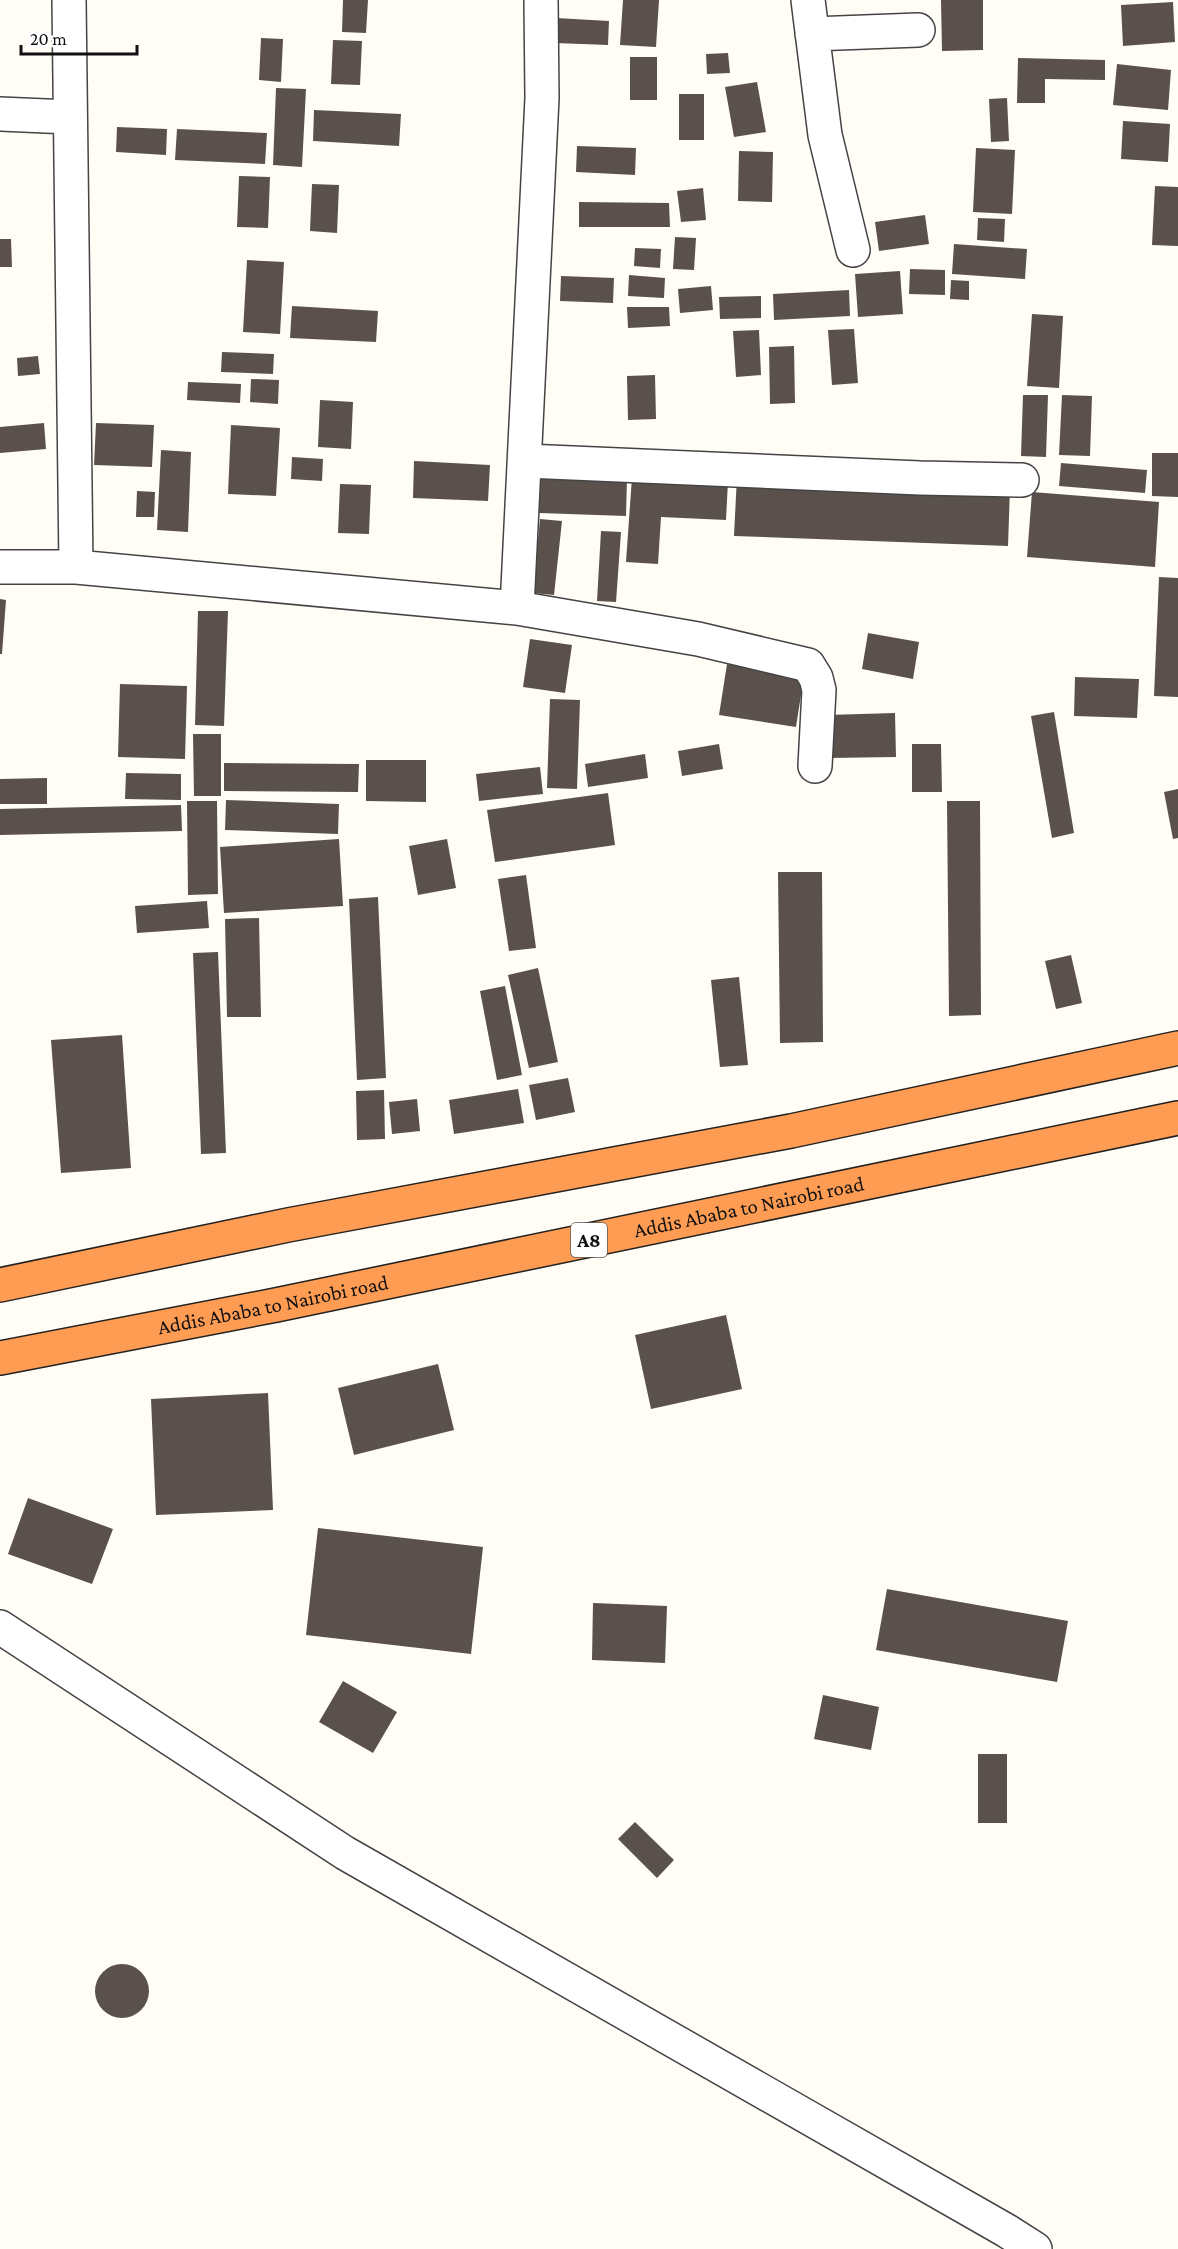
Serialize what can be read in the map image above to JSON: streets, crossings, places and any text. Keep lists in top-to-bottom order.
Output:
{
  "streets": {
    "highway": ["Addis Ababa to Nairobi road", "A8"]
  },
  "scale_bar": "20 m"
}
